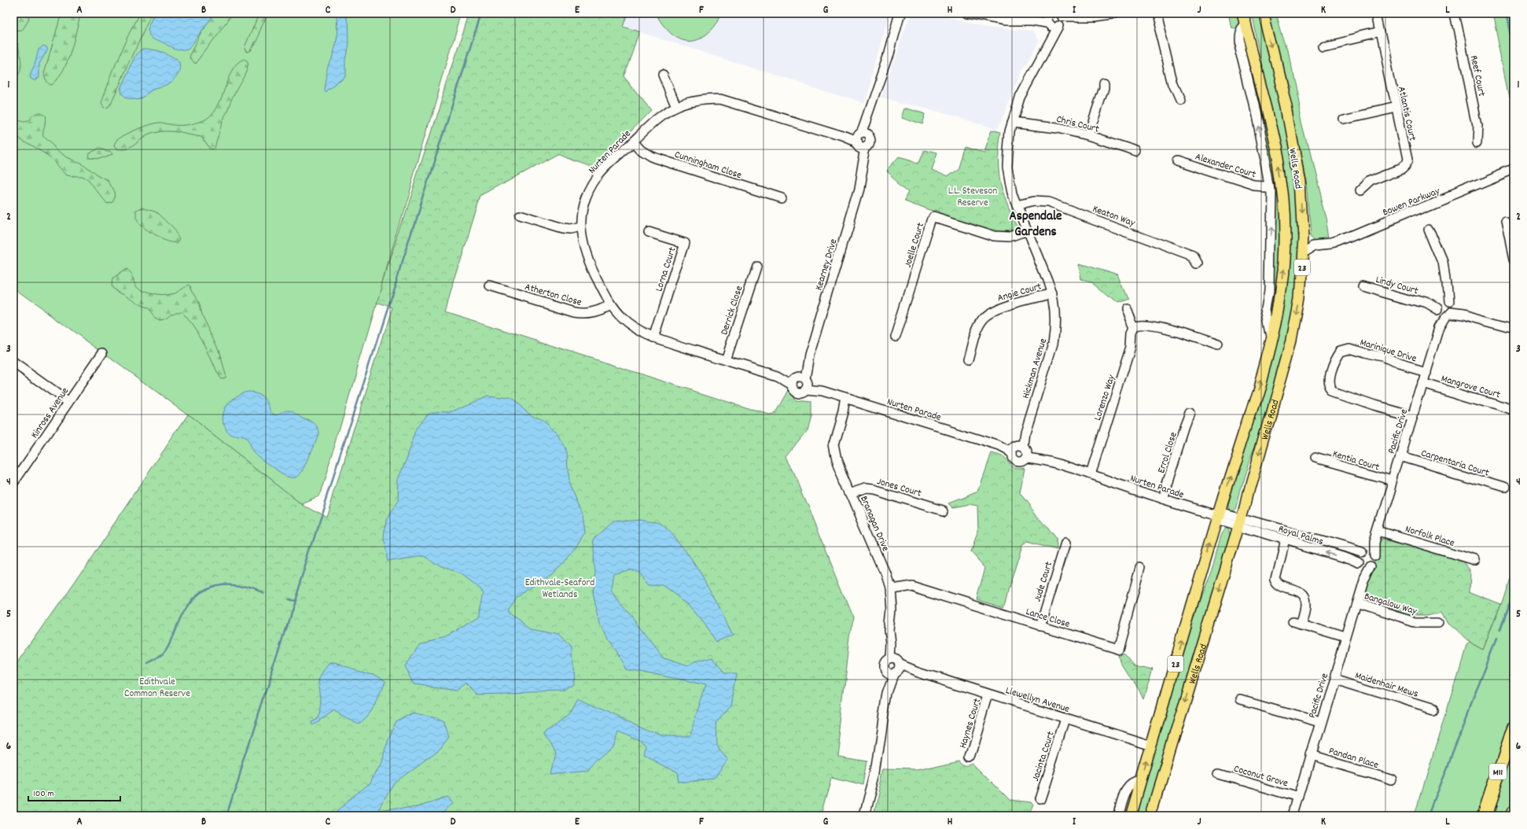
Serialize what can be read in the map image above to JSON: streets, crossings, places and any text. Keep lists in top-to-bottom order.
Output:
{
  "streets": {
    "highway": ["M11"],
    "main road": ["Wells Road", "23"],
    "street": [
      "Reef Court",
      "Atlantis Court",
      "Chris Court",
      "Nurten Parade",
      "Cunningham Close",
      "Alexander Court",
      "Bowen Parkway",
      "Keaton Way",
      "Joelle Court",
      "Kearney Drive",
      "Lorna Court",
      "Lindy Court",
      "Angie Court",
      "Atherton Close",
      "Derrick Close",
      "Marinique Drive",
      "Hickman Avenue",
      "Mangrove Court",
      "Lorenzo Way",
      "Kinross Avenue",
      "Pacific Drive",
      "Errol Close",
      "Kentia Court",
      "Carpentaria Court",
      "Jones Court",
      "Branagan Drive",
      "Royal Palms",
      "Norfolk Place",
      "Jude Court",
      "Bangalow Way",
      "Lance Close",
      "Maidenhair Mews",
      "Llewellyn Avenue",
      "Haynes Court",
      "Jacinta Court",
      "Pandan Place",
      "Coconut Grove"
    ]
  },
  "crossings": [
    ["Chris Court", "Hickman Avenue"],
    ["Nurten Parade", "Cunningham Close"],
    ["Nurten Parade", "Wells Road"],
    ["Nurten Parade", "Kearney Drive"],
    ["Nurten Parade", "Lorna Court"],
    ["Nurten Parade", "Atherton Close"],
    ["Nurten Parade", "Derrick Close"],
    ["Nurten Parade", "Hickman Avenue"],
    ["Nurten Parade", "Lorenzo Way"],
    ["Nurten Parade", "Errol Close"],
    ["Nurten Parade", "Branagan Drive"],
    ["Nurten Parade", "Royal Palms"],
    ["Alexander Court", "Wells Road"],
    ["Wells Road", "Bowen Parkway"],
    ["Wells Road", "Royal Palms"],
    ["Wells Road", "Llewellyn Avenue"],
    ["Keaton Way", "Hickman Avenue"],
    ["Joelle Court", "Hickman Avenue"],
    ["Lindy Court", "Pacific Drive"],
    ["Angie Court", "Hickman Avenue"],
    ["Marinique Drive", "Pacific Drive"],
    ["Mangrove Court", "Pacific Drive"],
    ["Pacific Drive", "Kentia Court"],
    ["Pacific Drive", "Carpentaria Court"],
    ["Pacific Drive", "Royal Palms"],
    ["Pacific Drive", "Norfolk Place"],
    ["Pacific Drive", "Bangalow Way"],
    ["Pacific Drive", "Maidenhair Mews"],
    ["Pacific Drive", "Pandan Place"],
    ["Pacific Drive", "Coconut Grove"],
    ["Jones Court", "Branagan Drive"],
    ["Branagan Drive", "Lance Close"],
    ["Branagan Drive", "Llewellyn Avenue"],
    ["Jude Court", "Lance Close"],
    ["Llewellyn Avenue", "Haynes Court"],
    ["Llewellyn Avenue", "Jacinta Court"]
  ],
  "districts": ["Aspendale Gardens"],
  "parks": ["L.L. Steveson Reserve", "Edithvale-Seaford Wetlands", "Edithvale Common Reserve"],
  "scale_bar": "100 m",
  "grid": {
    "columns": [
      "A",
      "B",
      "C",
      "D",
      "E",
      "F",
      "G",
      "H",
      "I",
      "J",
      "K",
      "L"
    ],
    "rows": [
      "1",
      "2",
      "3",
      "4",
      "5",
      "6"
    ]
  }
}
